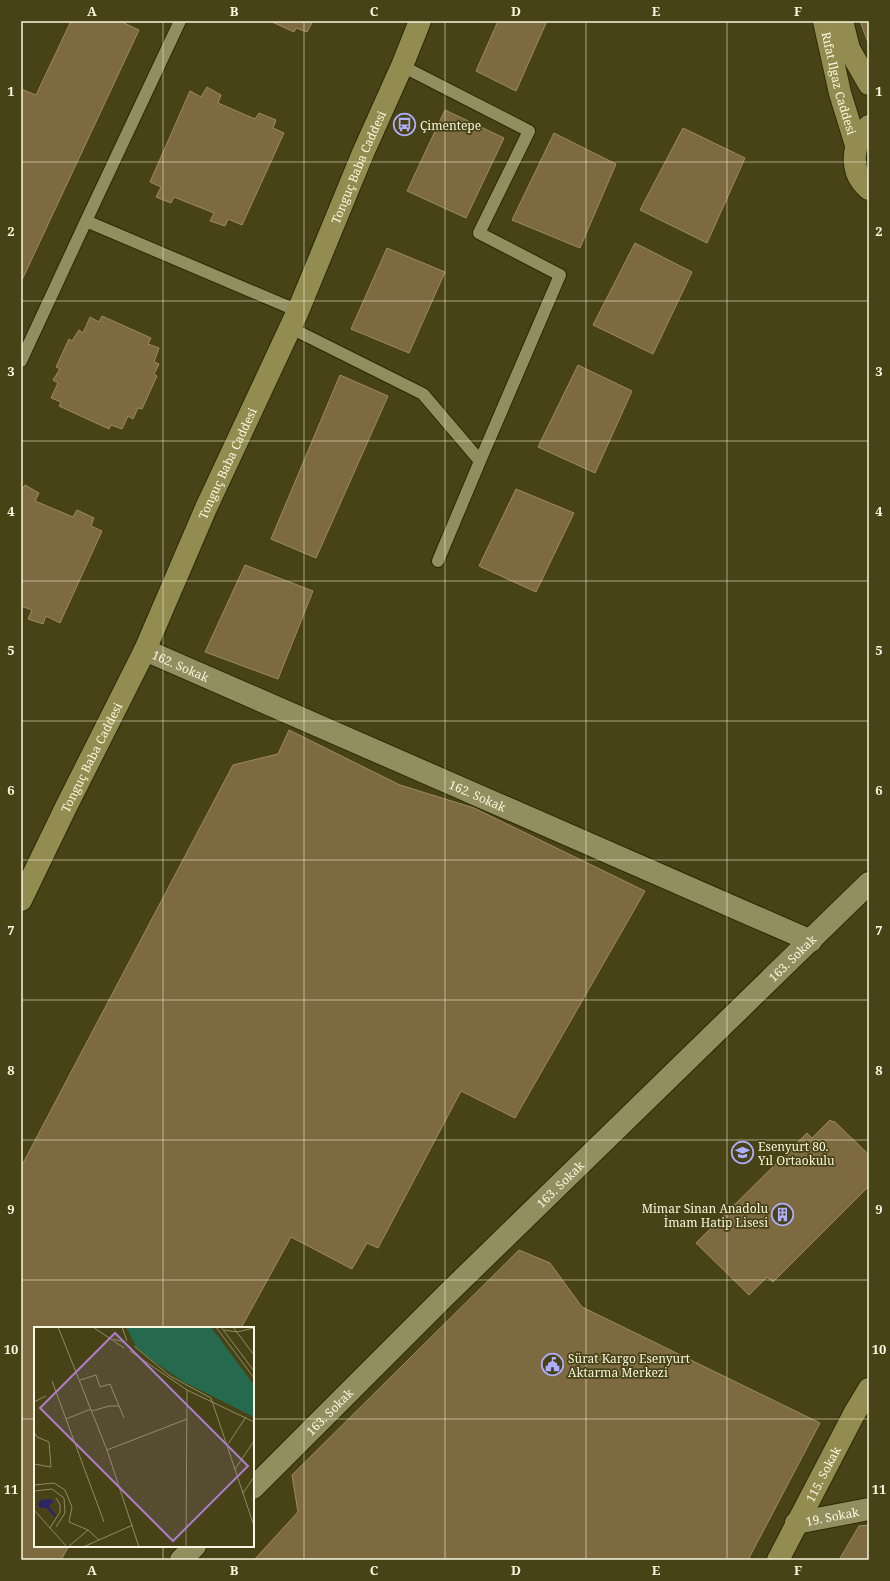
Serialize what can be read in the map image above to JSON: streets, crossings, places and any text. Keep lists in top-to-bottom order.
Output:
{
  "streets": {
    "street": [
      "Rıfat Ilgaz Caddesi",
      "Tonguç Baba Caddesi",
      "162. Sokak",
      "163. Sokak",
      "115. Sokak",
      "19. Sokak"
    ]
  },
  "crossings": [
    ["Tonguç Baba Caddesi", "162. Sokak"],
    ["162. Sokak", "163. Sokak"],
    ["115. Sokak", "19. Sokak"]
  ],
  "places": {
    "bus stop": ["Çimentepe"],
    "school or university": ["Esenyurt 80. Yıl Ortaokulu"],
    "building": ["Mimar Sinan Anadolu İmam Hatip Lisesi"],
    "public building": ["Sürat Kargo Esenyurt Aktarma Merkezi"]
  },
  "grid": {
    "columns": [
      "A",
      "B",
      "C",
      "D",
      "E",
      "F"
    ],
    "rows": [
      "1",
      "2",
      "3",
      "4",
      "5",
      "6",
      "7",
      "8",
      "9",
      "10",
      "11"
    ]
  }
}
